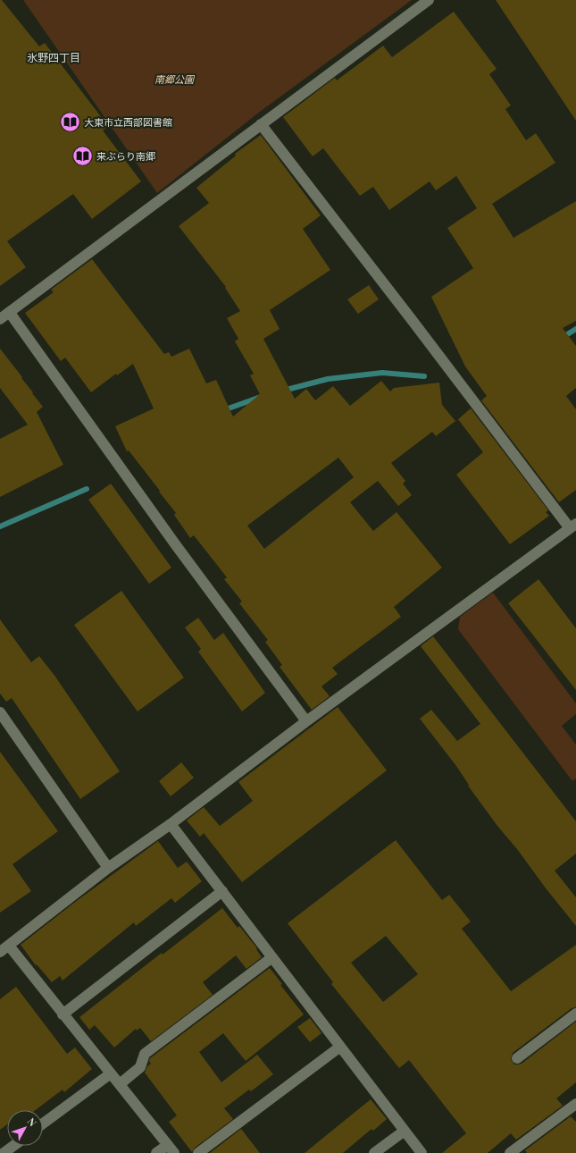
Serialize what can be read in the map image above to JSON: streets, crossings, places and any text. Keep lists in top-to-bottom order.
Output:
{
  "districts": ["氷野四丁目"],
  "parks": ["南郷公園"],
  "places": {
    "library": ["大東市立西部図書館", "来ぶらり南郷"]
  },
  "north": "top right"
}
